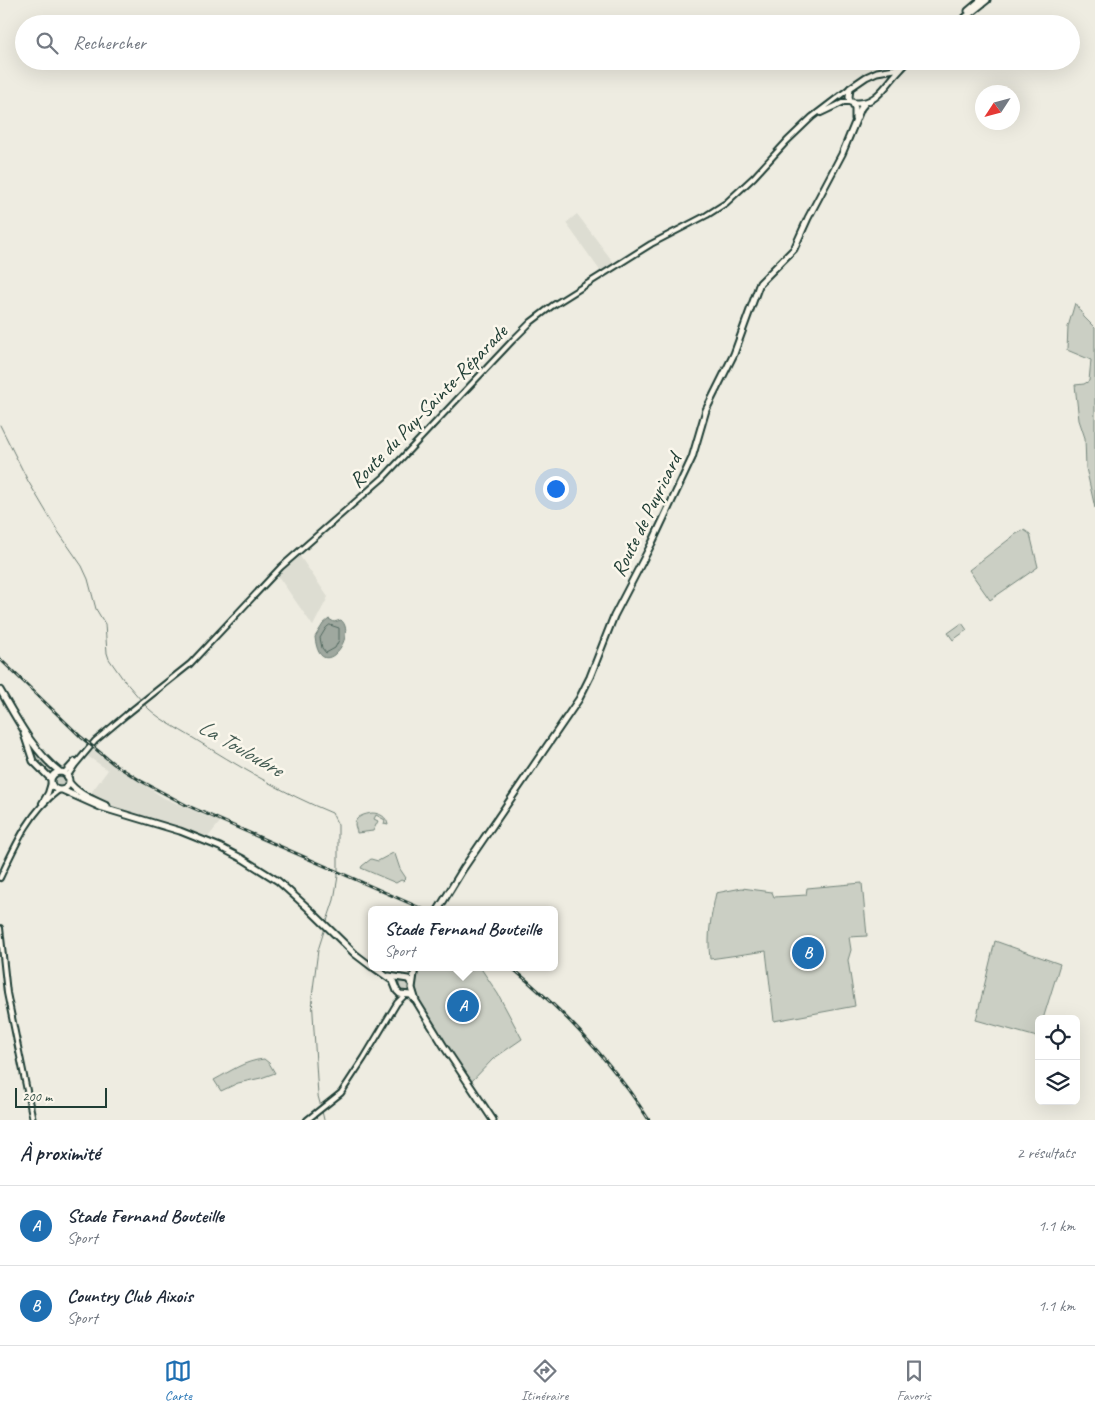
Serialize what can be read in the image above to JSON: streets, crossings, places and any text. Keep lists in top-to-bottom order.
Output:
{
  "streets": {
    "main road": ["Route de Puyricard"],
    "street": ["Route du Puy-Sainte-Réparade"]
  },
  "crossings": [
    ["Route du Puy-Sainte-Réparade", "Route de Puyricard"]
  ],
  "water": ["La Touloubre"],
  "scale_bar": "200 m",
  "north": "bottom left",
  "page": {
    "search": "Rechercher",
    "popup": ["Stade Fernand Bouteille", "Sport"],
    "pins": ["B", "A"],
    "scale": "200 m",
    "heading": ["À proximité", "2 résultats"],
    "list": [
      {
        "mark": "A",
        "name": "Stade Fernand Bouteille",
        "note": "Sport",
        "value": "1.1 km"
      },
      {
        "mark": "B",
        "name": "Country Club Aixois",
        "note": "Sport",
        "value": "1.1 km"
      }
    ],
    "nav": ["Carte", "Itinéraire", "Favoris"]
  }
}
